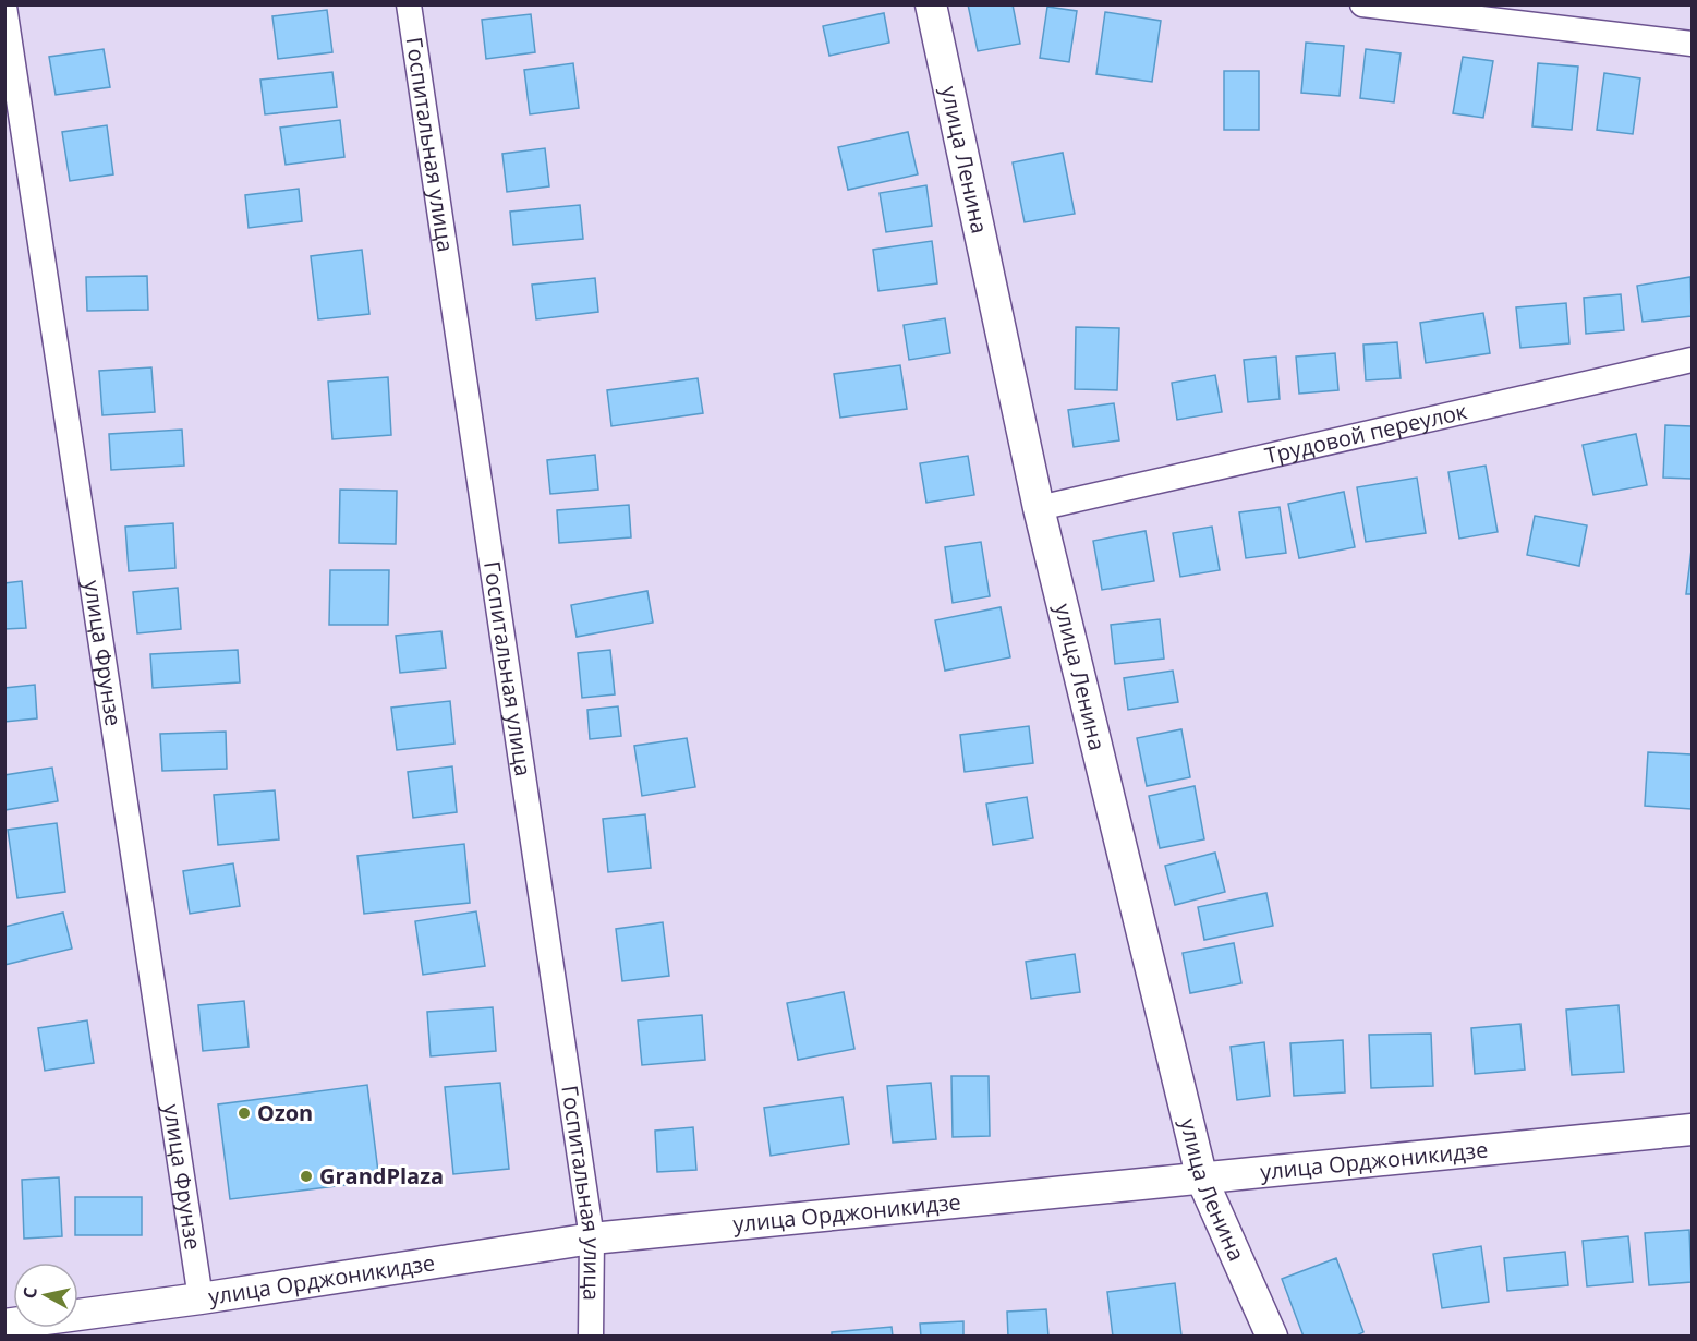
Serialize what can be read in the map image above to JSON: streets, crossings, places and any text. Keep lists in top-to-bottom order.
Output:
{
  "streets": {
    "street": [
      "Госпитальная улица",
      "улица Ленина",
      "Трудовой переулок",
      "улица Фрунзе",
      "улица Орджоникидзе"
    ]
  },
  "crossings": [
    ["Госпитальная улица", "улица Орджоникидзе"],
    ["улица Ленина", "Трудовой переулок"],
    ["улица Ленина", "улица Орджоникидзе"],
    ["улица Фрунзе", "улица Орджоникидзе"]
  ],
  "places": ["Ozon", "GrandPlaza"],
  "north": "left"
}
